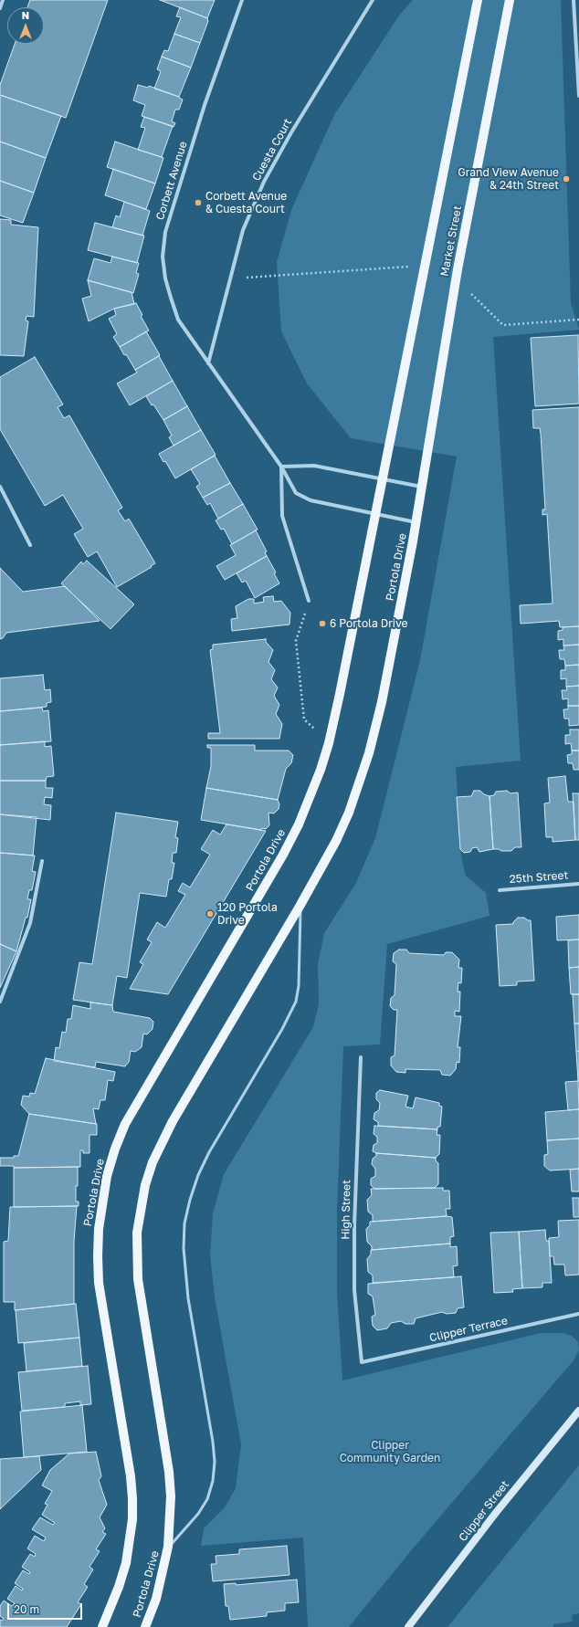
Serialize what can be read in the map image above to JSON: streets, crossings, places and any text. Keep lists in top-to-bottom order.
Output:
{
  "streets": {
    "main road": ["Market Street", "Portola Drive"],
    "street": [
      "Cuesta Court",
      "Corbett Avenue",
      "25th Street",
      "High Street",
      "Clipper Terrace",
      "Clipper Street"
    ]
  },
  "crossings": [
    ["Cuesta Court", "Corbett Avenue"],
    ["Cuesta Court", "Portola Drive"],
    ["Corbett Avenue", "Portola Drive"],
    ["Market Street", "Portola Drive"],
    ["High Street", "Clipper Terrace"]
  ],
  "parks": ["Clipper Community Garden"],
  "places": [
    "Grand View Avenue & 24th Street",
    "Corbett Avenue & Cuesta Court",
    "6 Portola Drive",
    "120 Portola Drive"
  ],
  "scale_bar": "20 m",
  "north": "top"
}
